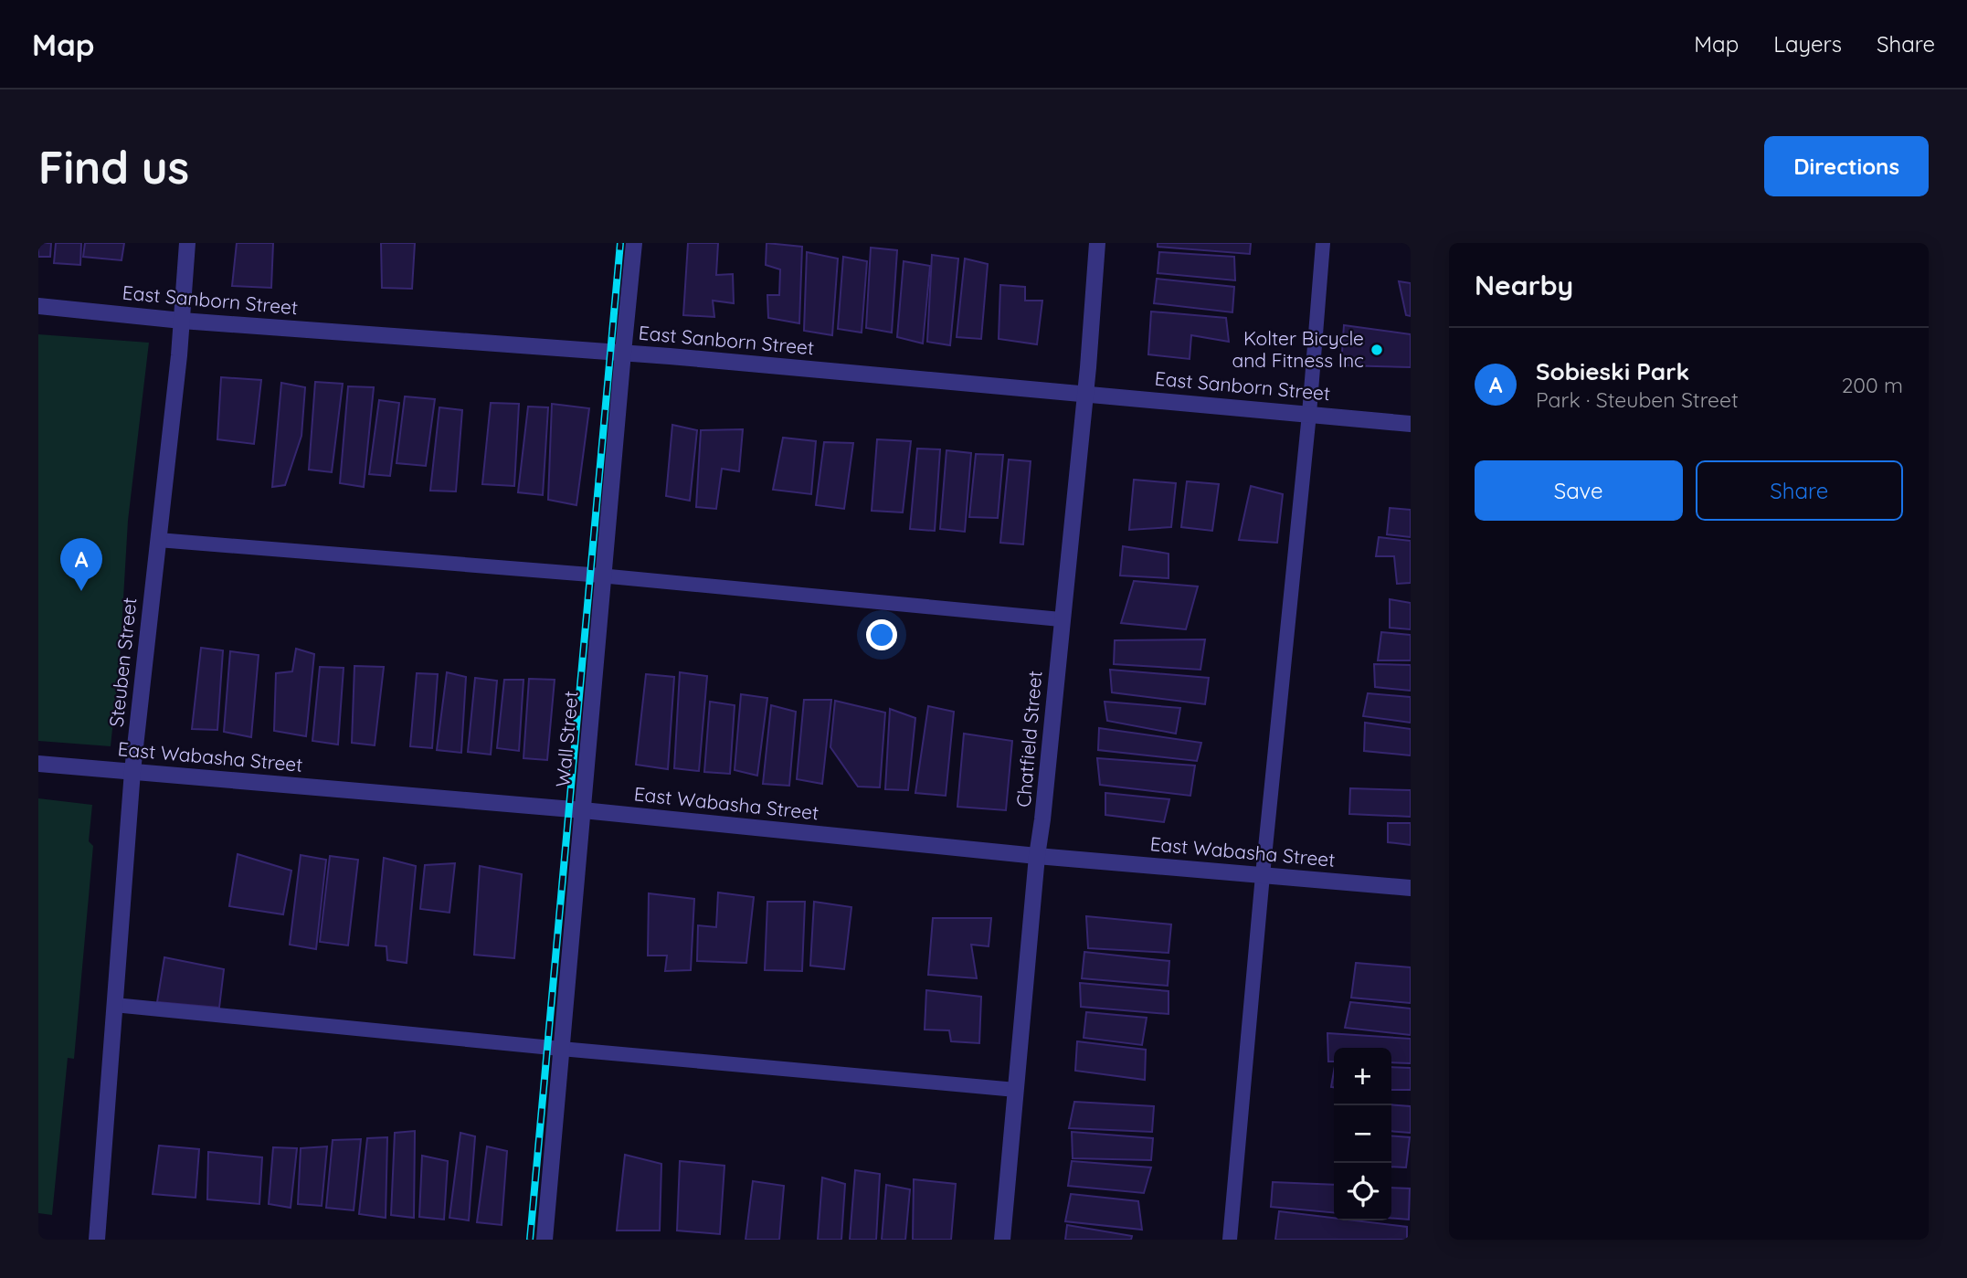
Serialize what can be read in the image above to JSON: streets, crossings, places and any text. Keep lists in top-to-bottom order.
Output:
{
  "streets": {
    "street": [
      "East Sanborn Street",
      "Steuben Street",
      "Wall Street",
      "Chatfield Street",
      "East Wabasha Street"
    ]
  },
  "crossings": [
    ["East Sanborn Street", "Steuben Street"],
    ["East Sanborn Street", "Wall Street"],
    ["East Sanborn Street", "Chatfield Street"],
    ["Steuben Street", "East Wabasha Street"],
    ["Wall Street", "East Wabasha Street"],
    ["Chatfield Street", "East Wabasha Street"]
  ],
  "places": ["Kolter Bicycle and Fitness Inc"],
  "page": {
    "header": "Map",
    "nav": ["Map", "Layers", "Share"],
    "buttons": [
      "Directions",
      ["Save", "Share"]
    ],
    "title": "Find us",
    "heading": "Nearby",
    "list": [
      {
        "mark": "A",
        "name": "Sobieski Park",
        "note": "Park · Steuben Street",
        "value": "200 m"
      }
    ],
    "pins": "A",
    "map_buttons": ["+", "−"]
  }
}
